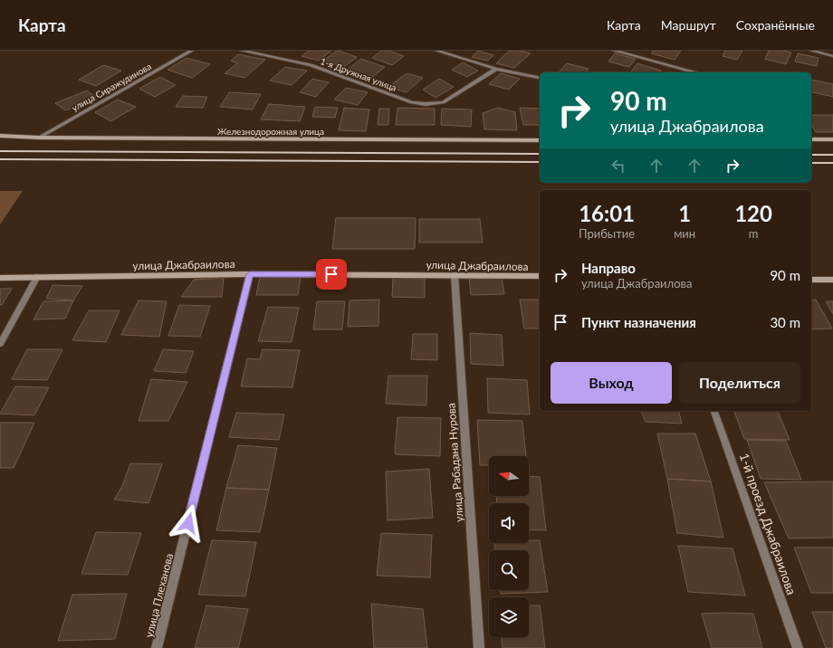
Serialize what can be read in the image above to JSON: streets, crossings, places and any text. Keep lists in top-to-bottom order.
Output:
{
  "streets": {
    "street": [
      "1-я Дружная улица",
      "улица Сиражудинова",
      "Железнодорожная улица",
      "улица Джабраилова",
      "улица Рабадана Нурова",
      "1-й проезд Джабраилова",
      "улица Плеханова"
    ]
  },
  "crossings": [
    ["улица Сиражудинова", "Железнодорожная улица"],
    ["улица Джабраилова", "улица Рабадана Нурова"],
    ["улица Джабраилова", "улица Плеханова"]
  ],
  "north": "left",
  "page": {
    "header": "Карта",
    "nav": ["Карта", "Маршрут", "Сохранённые"],
    "turn": ["90 m", "улица Джабраилова"],
    "eta": [
      "16:01",
      "Прибытие",
      "1",
      "мин",
      "120",
      "m"
    ],
    "list": [
      {
        "name": "Направо",
        "note": "улица Джабраилова",
        "value": "90 m"
      },
      {
        "name": "Пункт назначения",
        "value": "30 m"
      }
    ],
    "buttons": ["Выход", "Поделиться"]
  }
}
